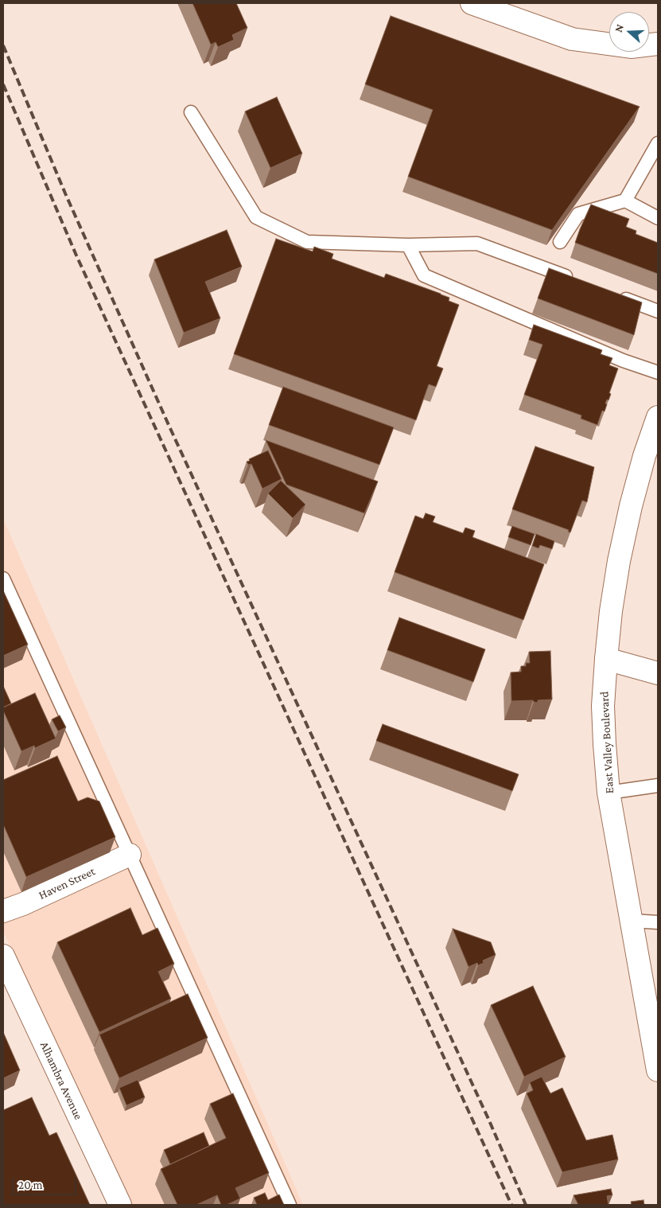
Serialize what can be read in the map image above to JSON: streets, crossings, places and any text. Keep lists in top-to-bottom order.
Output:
{
  "streets": {
    "main road": ["East Valley Boulevard", "Haven Street", "Alhambra Avenue"]
  },
  "scale_bar": "20 m",
  "north": "left"
}
